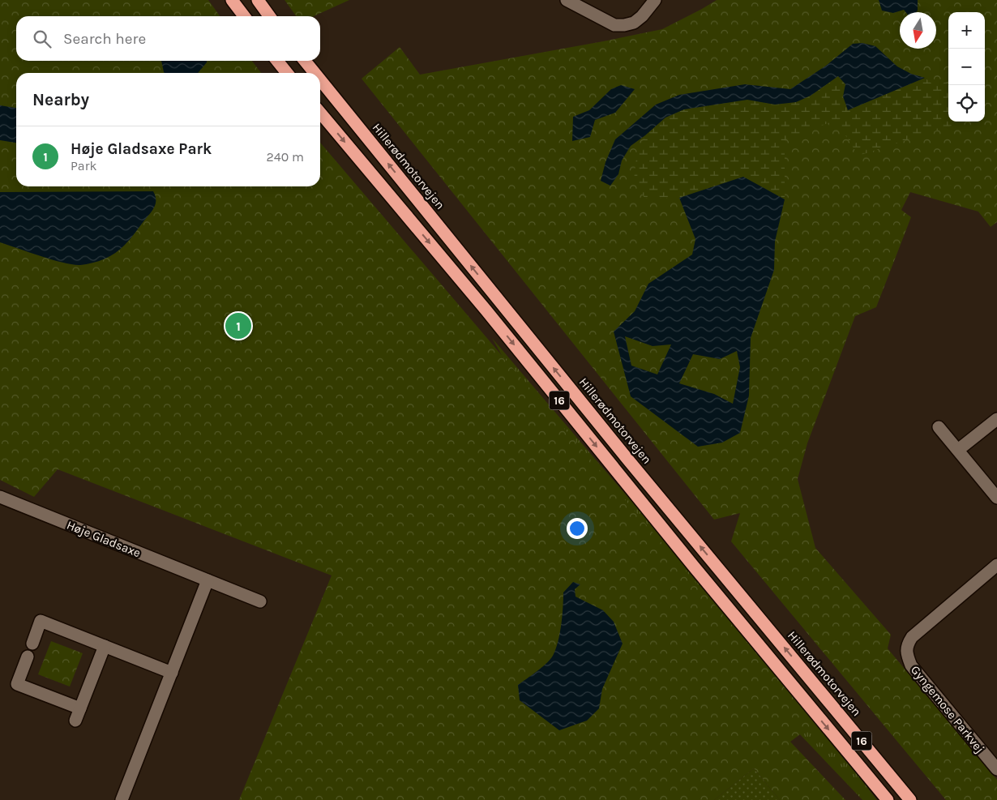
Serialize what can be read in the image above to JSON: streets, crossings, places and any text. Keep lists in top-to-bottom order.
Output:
{
  "streets": {
    "highway": ["Hillerødmotorvejen", "16"],
    "street": ["Høje Gladsaxe", "Gyngemose Parkvej"]
  },
  "north": "bottom",
  "page": {
    "map_buttons": ["+", "−"],
    "search": "Search here",
    "heading": "Nearby",
    "list": [
      {
        "mark": "1",
        "name": "Høje Gladsaxe Park",
        "note": "Park",
        "value": "240 m"
      }
    ],
    "pins": "1"
  }
}
